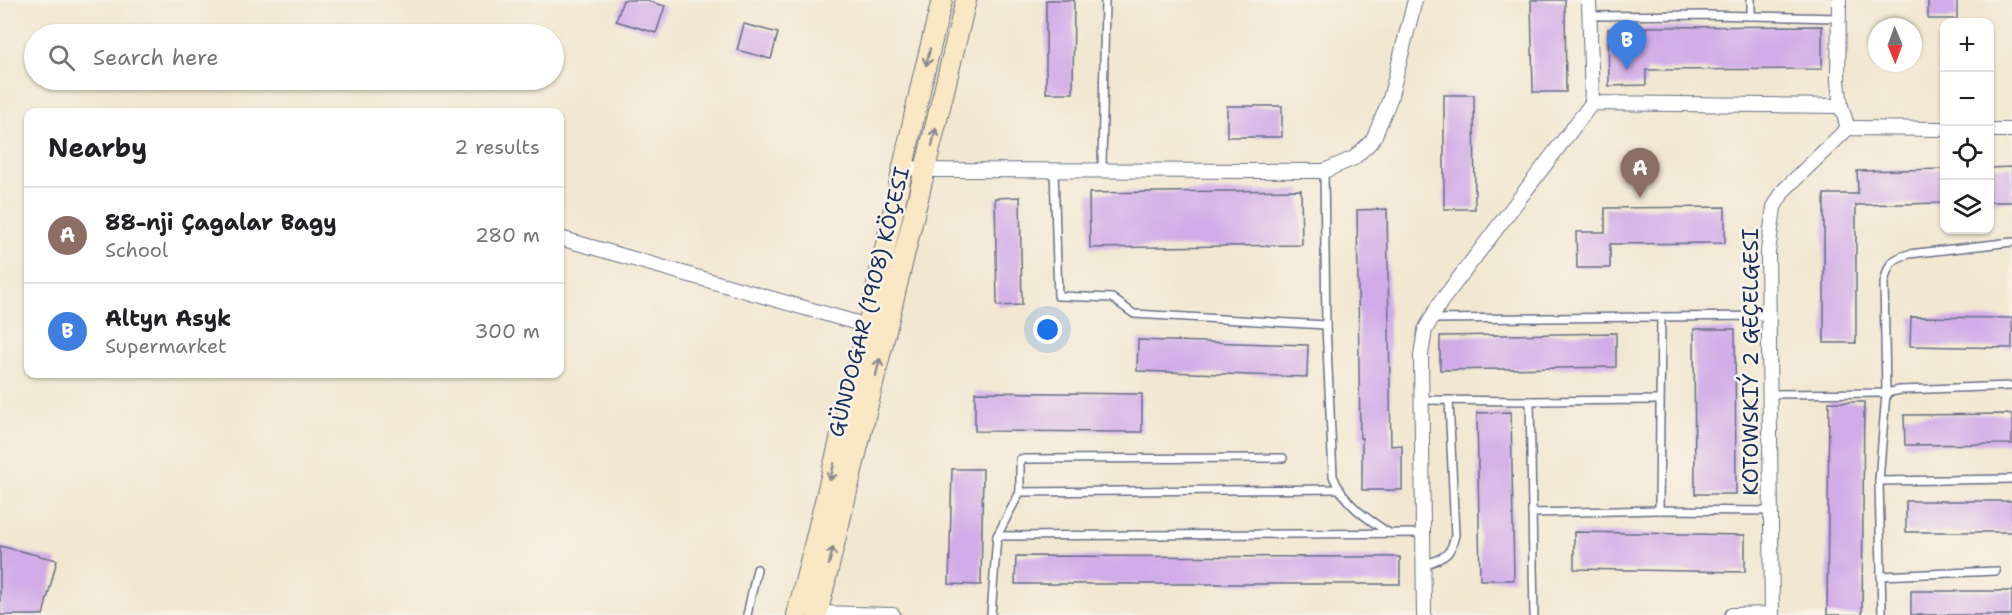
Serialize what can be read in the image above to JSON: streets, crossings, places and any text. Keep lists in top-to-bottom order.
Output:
{
  "streets": {
    "main road": ["GÜNDOGAR (1908) KÖÇESI"],
    "street": ["KOTOWSKIÝ 2 GEÇELGESI"]
  },
  "north": "bottom",
  "page": {
    "map_buttons": ["+", "−"],
    "pins": ["B", "A"],
    "search": "Search here",
    "heading": ["Nearby", "2 results"],
    "list": [
      {
        "mark": "A",
        "name": "88-nji Çagalar Bagy",
        "note": "School",
        "value": "280 m"
      },
      {
        "mark": "B",
        "name": "Altyn Asyk",
        "note": "Supermarket",
        "value": "300 m"
      }
    ]
  }
}
